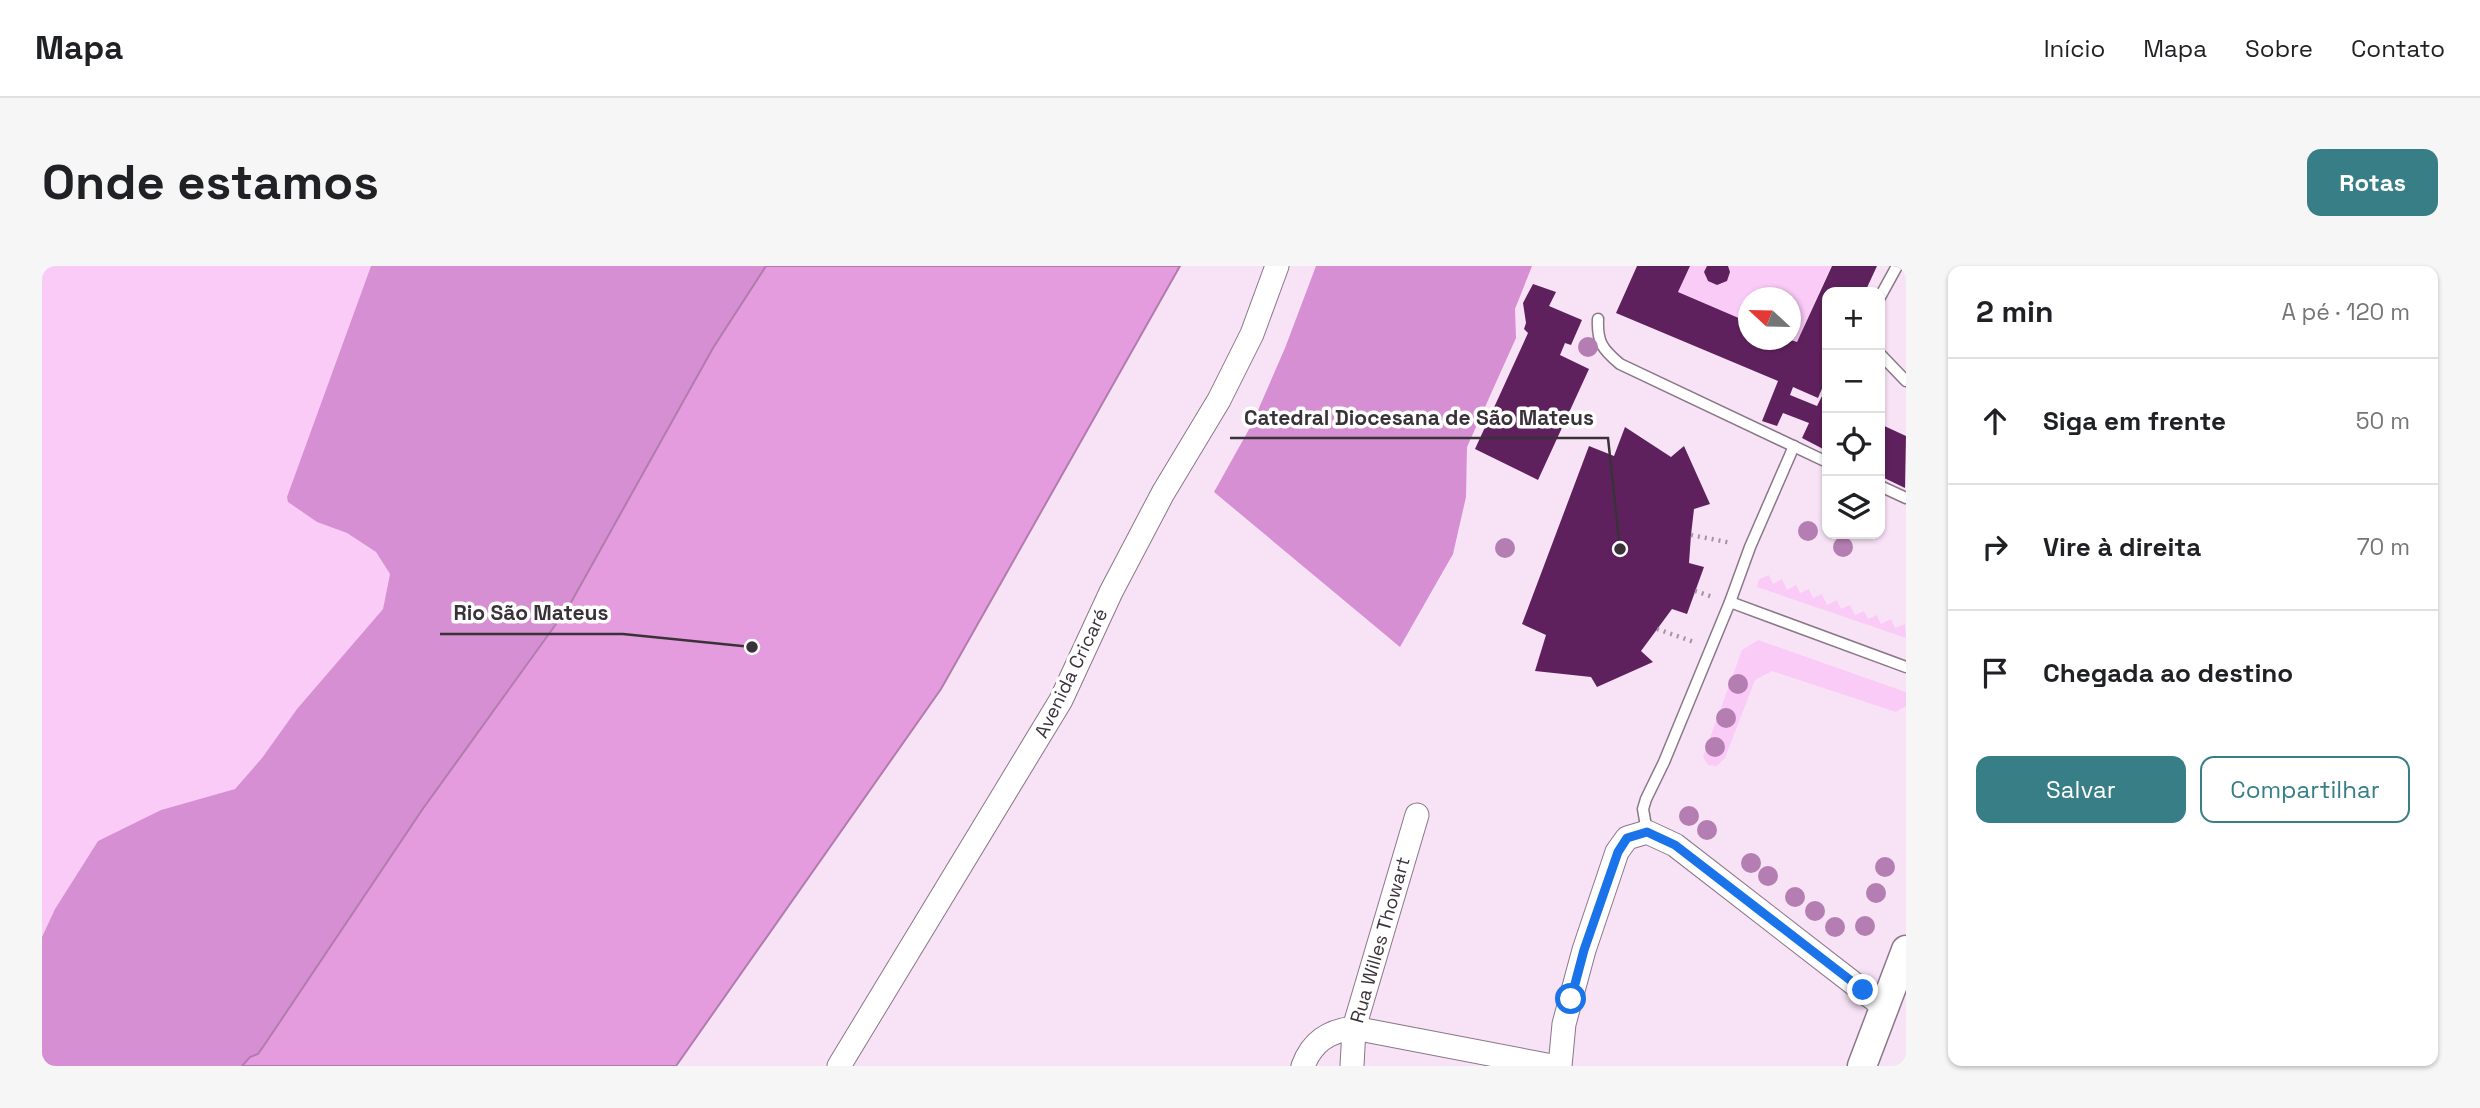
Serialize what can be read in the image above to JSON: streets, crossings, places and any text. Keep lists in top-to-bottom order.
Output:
{
  "streets": {
    "street": ["Avenida Cricaré", "Rua Willes Thowart"]
  },
  "places": ["Catedral Diocesana de São Mateus", "Rio São Mateus"],
  "north": "left",
  "page": {
    "header": "Mapa",
    "nav": [
      "Início",
      "Mapa",
      "Sobre",
      "Contato"
    ],
    "buttons": [
      "Rotas",
      ["Salvar", "Compartilhar"]
    ],
    "title": "Onde estamos",
    "heading": ["2 min", "A pé · 120 m"],
    "map_buttons": ["+", "−"],
    "list": [
      ["Siga em frente", "50 m"],
      ["Vire à direita", "70 m"],
      "Chegada ao destino"
    ]
  }
}
